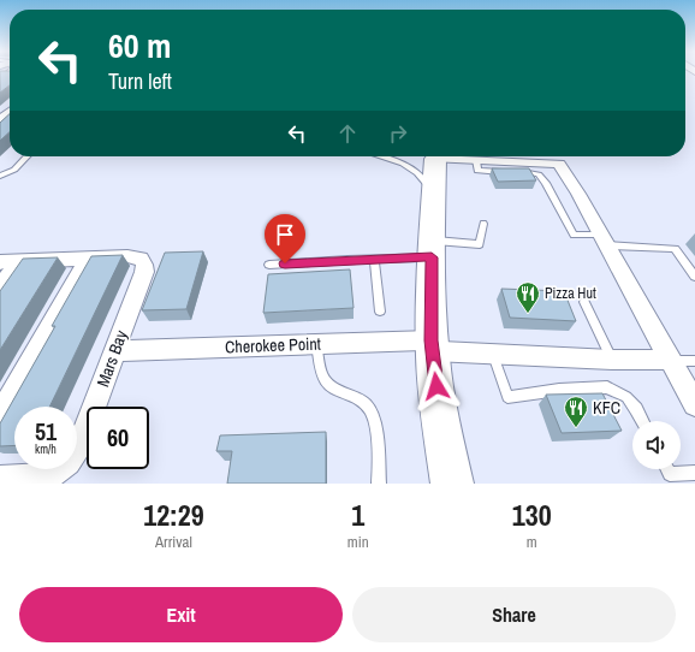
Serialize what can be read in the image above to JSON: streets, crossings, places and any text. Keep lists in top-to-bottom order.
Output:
{
  "streets": {
    "street": ["Cherokee Point", "Mars Bay"]
  },
  "crossings": [
    ["Cherokee Point", "Mars Bay"]
  ],
  "places": {
    "restaurant": ["Pizza Hut", "KFC"]
  },
  "page": {
    "turn": ["60 m", "Turn left"],
    "speed": "51 km/h",
    "limit": "60",
    "eta": [
      "12:29",
      "Arrival",
      "1",
      "min",
      "130",
      "m"
    ],
    "buttons": ["Exit", "Share"]
  }
}
